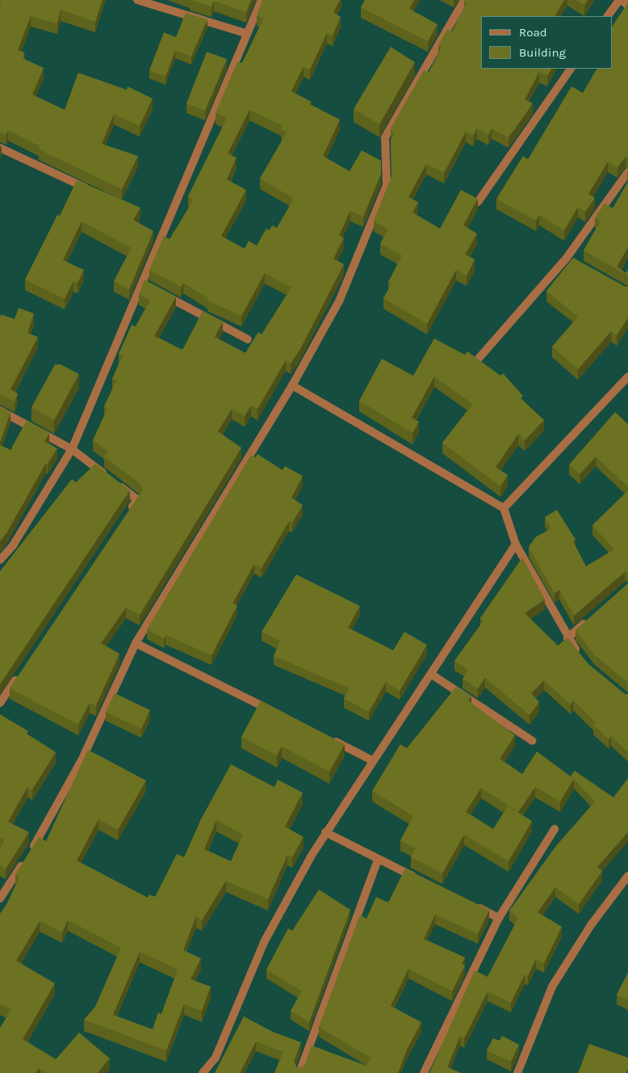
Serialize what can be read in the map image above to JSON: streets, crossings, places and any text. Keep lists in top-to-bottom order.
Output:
{
  "legend": ["Road", "Building"]
}
